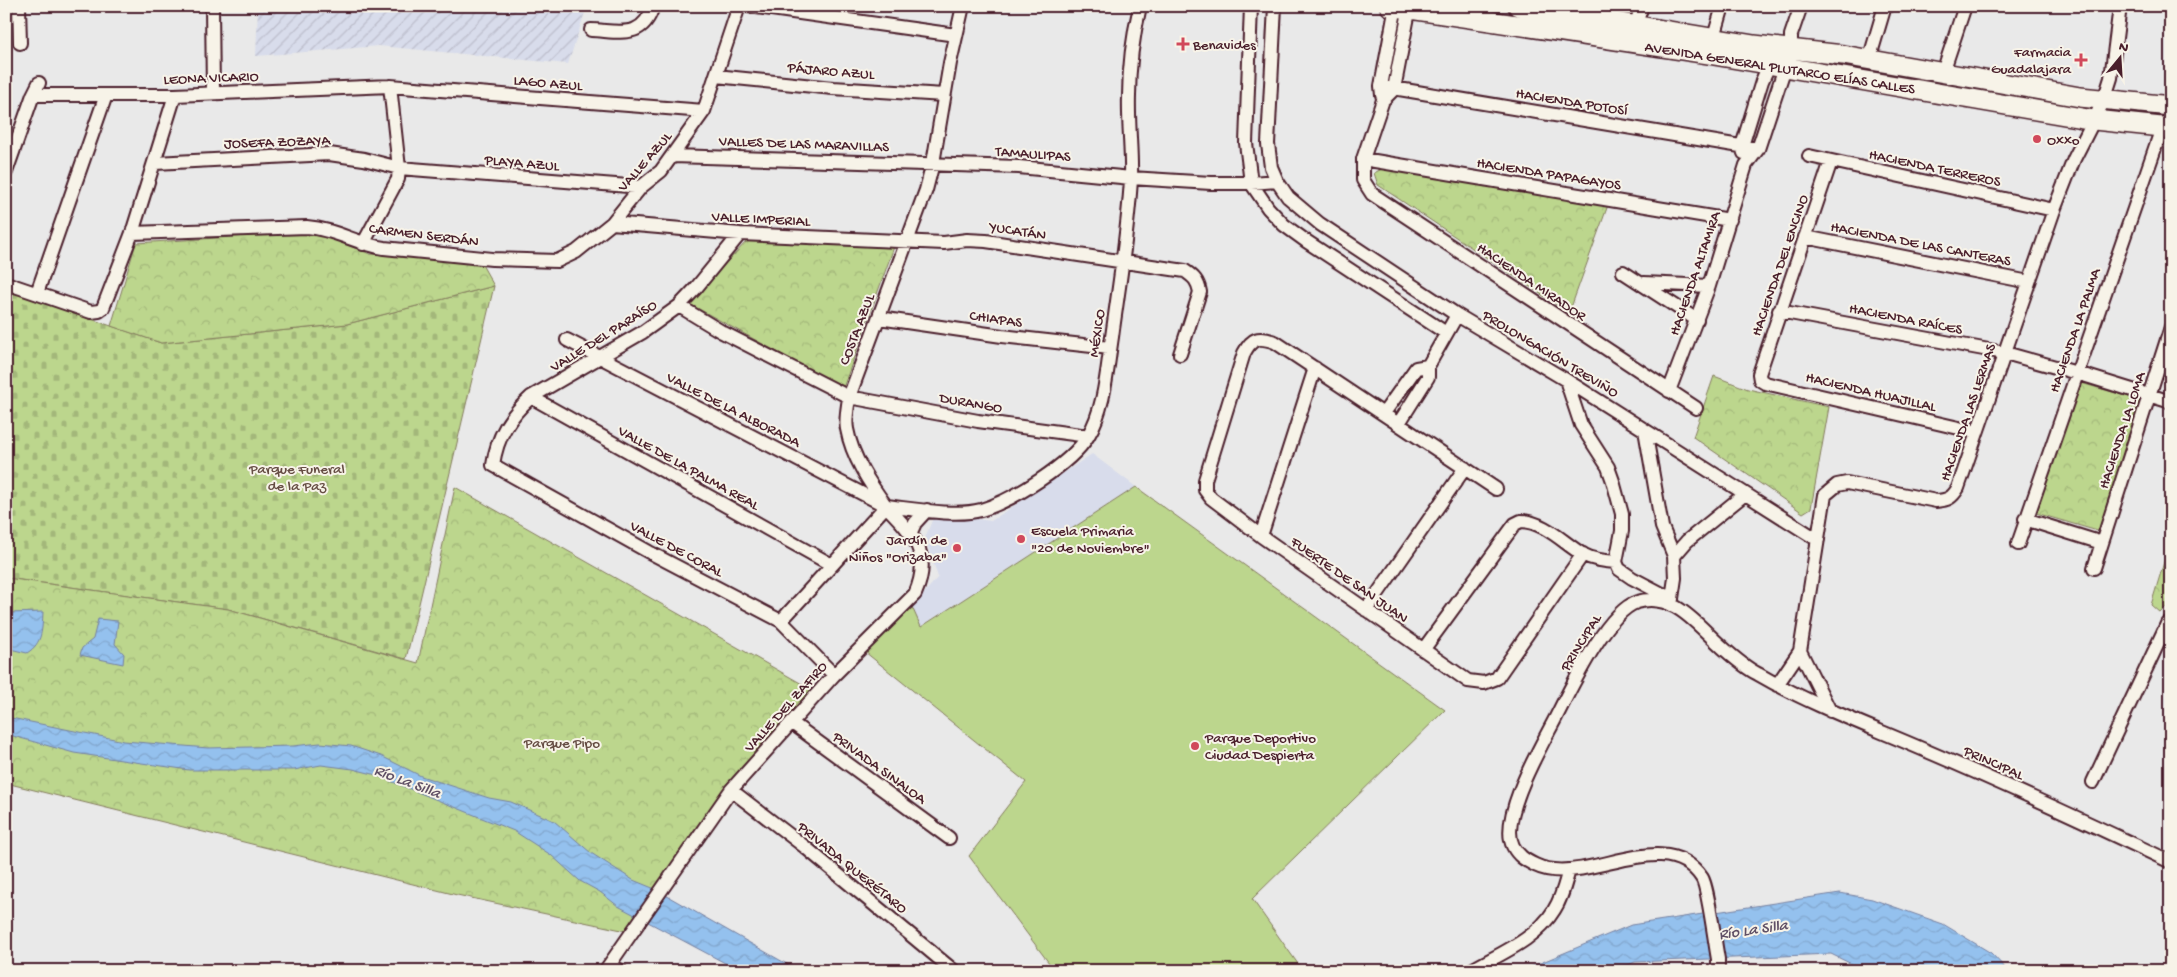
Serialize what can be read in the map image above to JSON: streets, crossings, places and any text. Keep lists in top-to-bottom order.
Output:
{
  "streets": {
    "street": [
      "AVENIDA GENERAL PLUTARCO ELÍAS CALLES",
      "PÁJARO AZUL",
      "LEONA VICARIO",
      "LAGO AZUL",
      "HACIENDA POTOSÍ",
      "JOSEFA ZOZAYA",
      "VALLES DE LAS MARAVILLAS",
      "TAMAULIPAS",
      "VALLE AZUL",
      "PLAYA AZUL",
      "HACIENDA TERREROS",
      "HACIENDA PAPAGAYOS",
      "VALLE IMPERIAL",
      "YUCATÁN",
      "CARMEN SERDÁN",
      "HACIENDA DE LAS CANTERAS",
      "HACIENDA DEL ENCINO",
      "HACIENDA ALTAMIRA",
      "HACIENDA MIRADOR",
      "CHIAPAS",
      "HACIENDA RAÍCES",
      "COSTA AZUL",
      "HACIENDA LA PALMA",
      "MÉXICO",
      "VALLE DEL PARAÍSO",
      "PROLONGACIÓN TREVIÑO",
      "HACIENDA HUAJILLAL",
      "DURANGO",
      "VALLE DE LA ALBORADA",
      "HACIENDA LAS LERMAS",
      "HACIENDA LA LOMA",
      "VALLE DE LA PALMA REAL",
      "VALLE DE CORAL",
      "FUERTE DE SAN JUAN",
      "PRINCIPAL",
      "VALLE DEL ZAFIRO",
      "PRIVADA SINALOA",
      "PRIVADA QUERÉTARO"
    ]
  },
  "crossings": [
    ["AVENIDA GENERAL PLUTARCO ELÍAS CALLES", "HACIENDA ALTAMIRA"],
    ["AVENIDA GENERAL PLUTARCO ELÍAS CALLES", "HACIENDA LA PALMA"],
    ["AVENIDA GENERAL PLUTARCO ELÍAS CALLES", "HACIENDA LAS LERMAS"],
    ["PÁJARO AZUL", "VALLE AZUL"],
    ["PÁJARO AZUL", "COSTA AZUL"],
    ["LEONA VICARIO", "LAGO AZUL"],
    ["LAGO AZUL", "VALLE AZUL"],
    ["HACIENDA POTOSÍ", "HACIENDA ALTAMIRA"],
    ["JOSEFA ZOZAYA", "PLAYA AZUL"],
    ["VALLES DE LAS MARAVILLAS", "TAMAULIPAS"],
    ["VALLES DE LAS MARAVILLAS", "VALLE AZUL"],
    ["VALLES DE LAS MARAVILLAS", "COSTA AZUL"],
    ["TAMAULIPAS", "COSTA AZUL"],
    ["TAMAULIPAS", "MÉXICO"],
    ["VALLE AZUL", "PLAYA AZUL"],
    ["VALLE AZUL", "VALLE IMPERIAL"],
    ["VALLE AZUL", "CARMEN SERDÁN"],
    ["HACIENDA TERREROS", "HACIENDA DEL ENCINO"],
    ["HACIENDA TERREROS", "HACIENDA LAS LERMAS"],
    ["HACIENDA PAPAGAYOS", "HACIENDA ALTAMIRA"],
    ["HACIENDA PAPAGAYOS", "HACIENDA MIRADOR"],
    ["VALLE IMPERIAL", "YUCATÁN"],
    ["VALLE IMPERIAL", "CARMEN SERDÁN"],
    ["VALLE IMPERIAL", "COSTA AZUL"],
    ["VALLE IMPERIAL", "VALLE DEL PARAÍSO"],
    ["YUCATÁN", "COSTA AZUL"],
    ["YUCATÁN", "MÉXICO"],
    ["HACIENDA DE LAS CANTERAS", "HACIENDA DEL ENCINO"],
    ["HACIENDA DE LAS CANTERAS", "HACIENDA LAS LERMAS"],
    ["HACIENDA DEL ENCINO", "HACIENDA RAÍCES"],
    ["HACIENDA DEL ENCINO", "HACIENDA HUAJILLAL"],
    ["HACIENDA ALTAMIRA", "HACIENDA MIRADOR"],
    ["CHIAPAS", "COSTA AZUL"],
    ["CHIAPAS", "MÉXICO"],
    ["HACIENDA RAÍCES", "HACIENDA LA PALMA"],
    ["HACIENDA RAÍCES", "HACIENDA LAS LERMAS"],
    ["HACIENDA RAÍCES", "HACIENDA LA LOMA"],
    ["COSTA AZUL", "MÉXICO"],
    ["COSTA AZUL", "DURANGO"],
    ["COSTA AZUL", "VALLE DE LA ALBORADA"],
    ["COSTA AZUL", "VALLE DEL ZAFIRO"],
    ["MÉXICO", "DURANGO"],
    ["MÉXICO", "VALLE DE LA ALBORADA"],
    ["MÉXICO", "VALLE DEL ZAFIRO"],
    ["VALLE DEL PARAÍSO", "DURANGO"],
    ["VALLE DEL PARAÍSO", "VALLE DE LA ALBORADA"],
    ["VALLE DEL PARAÍSO", "VALLE DE LA PALMA REAL"],
    ["VALLE DEL PARAÍSO", "VALLE DE CORAL"],
    ["PROLONGACIÓN TREVIÑO", "HACIENDA LAS LERMAS"],
    ["HACIENDA HUAJILLAL", "HACIENDA LAS LERMAS"],
    ["VALLE DE LA ALBORADA", "VALLE DEL ZAFIRO"],
    ["HACIENDA LAS LERMAS", "PRINCIPAL"],
    ["VALLE DE CORAL", "VALLE DEL ZAFIRO"],
    ["VALLE DEL ZAFIRO", "PRIVADA SINALOA"],
    ["VALLE DEL ZAFIRO", "PRIVADA QUERÉTARO"]
  ],
  "water": ["Río La Silla"],
  "parks": ["Parque Funeral de la Paz", "Parque Pipo"],
  "places": {
    "health": ["Benavides", "Farmacia Guadalajara"],
    "other": [
      "Oxxo",
      "Escuela Primaria \"20 de Noviembre\"",
      "Jardín de Niños \"Orizaba\"",
      "Parque Deportivo Ciudad Despierta"
    ]
  },
  "north": "top"
}
